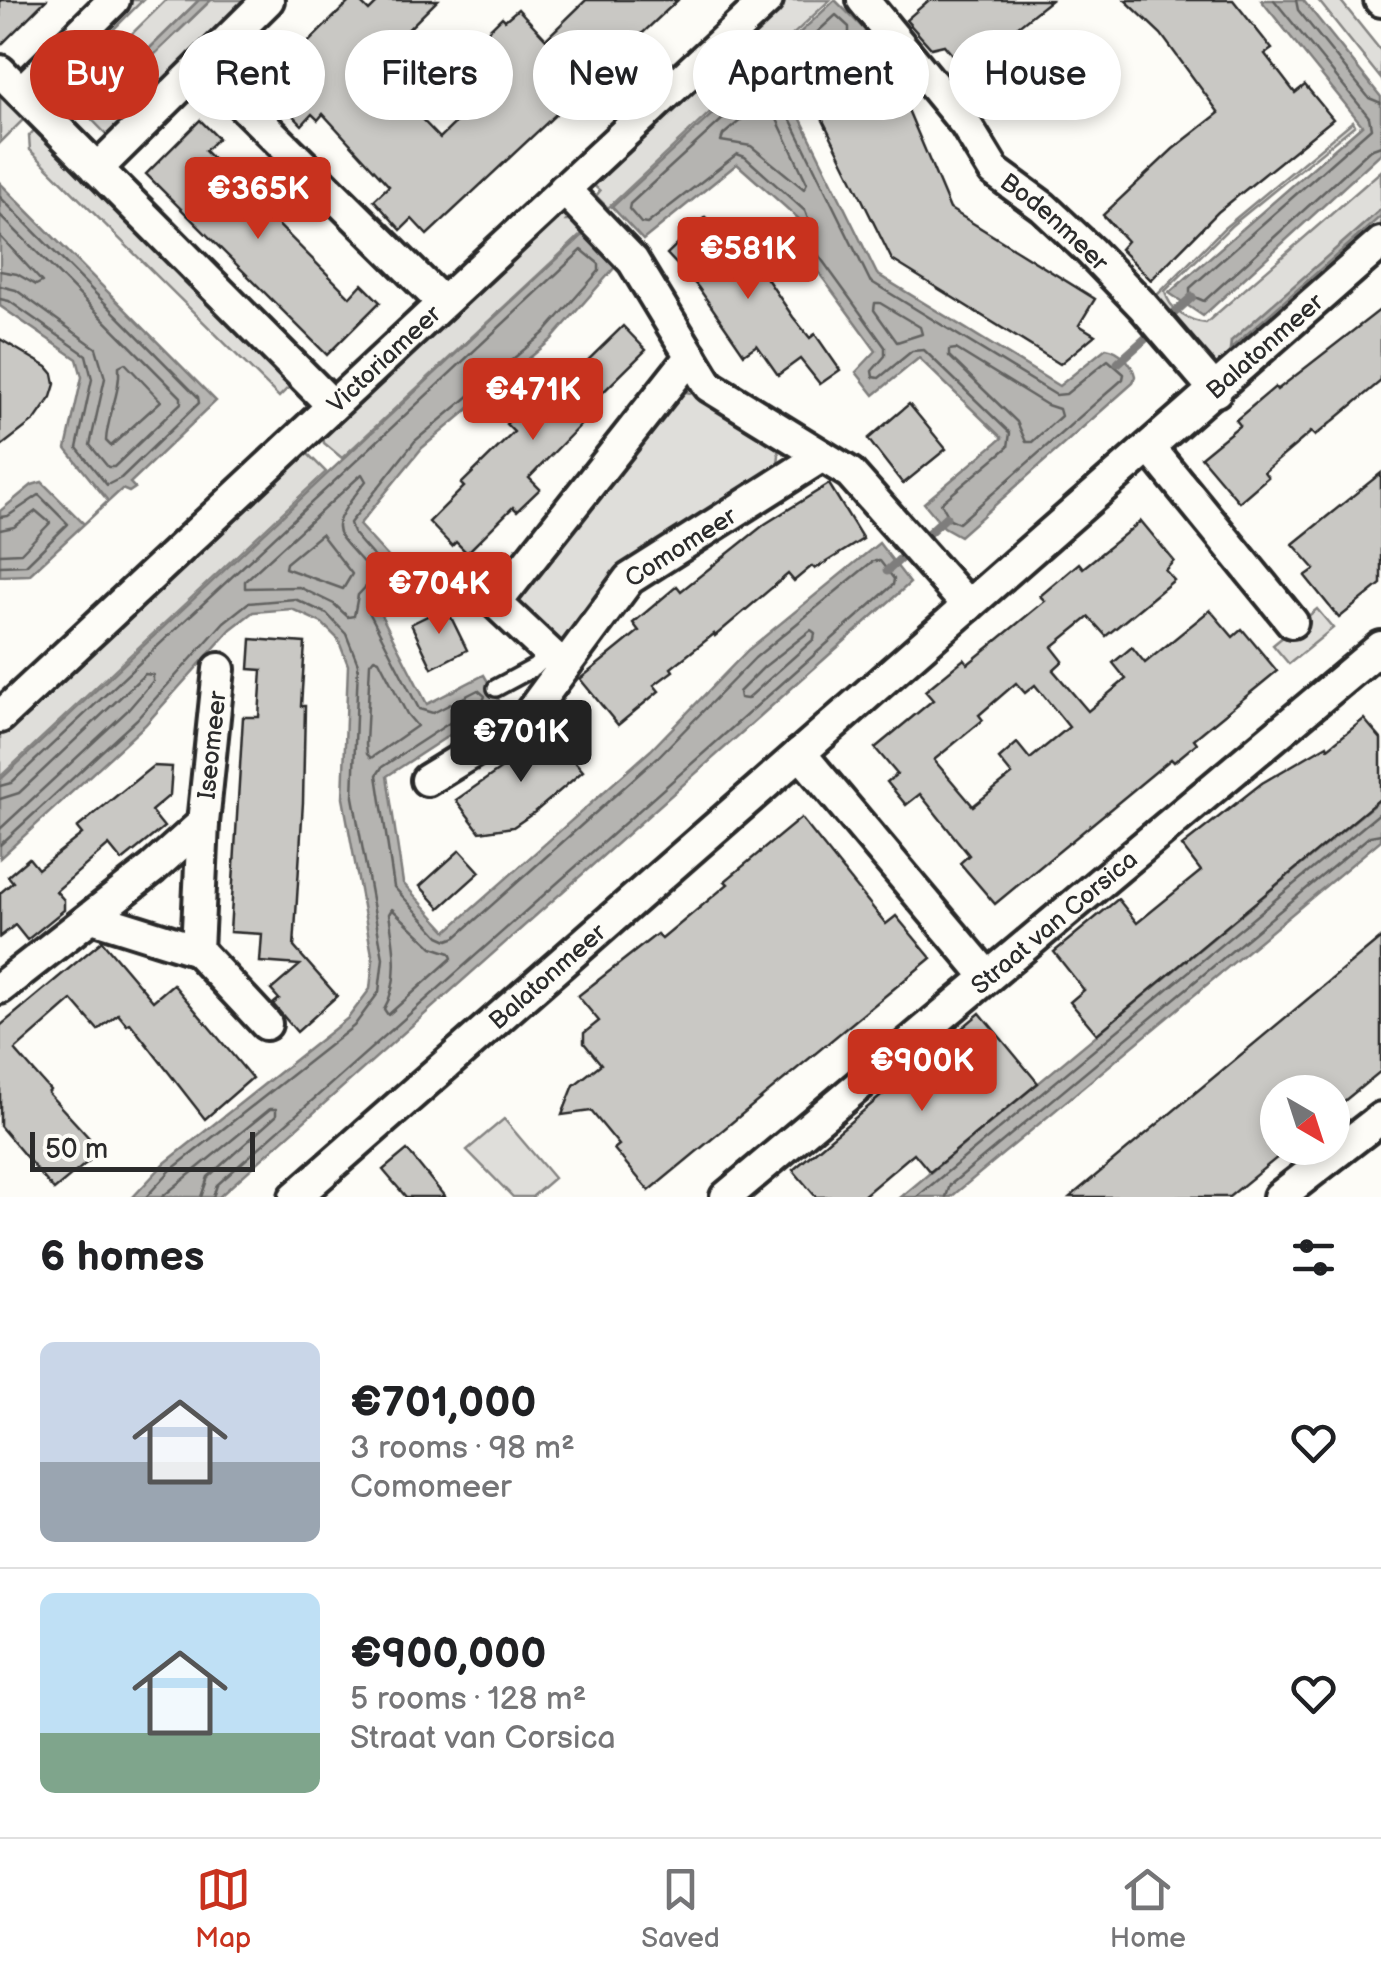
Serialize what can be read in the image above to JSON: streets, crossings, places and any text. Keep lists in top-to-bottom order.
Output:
{
  "streets": {
    "street": [
      "Bodenmeer",
      "Balatonmeer",
      "Victoriameer",
      "Comomeer",
      "Iseomeer",
      "Straat van Corsica"
    ]
  },
  "crossings": [
    ["Bodenmeer", "Balatonmeer"]
  ],
  "scale_bar": "50 m",
  "north": "bottom right",
  "page": {
    "chip": [
      "Buy",
      "Rent",
      "Filters",
      "New",
      "Apartment",
      "House"
    ],
    "price": [
      "€365K",
      "€581K",
      "€471K",
      "€704K",
      "€701K",
      "€900K"
    ],
    "scale": "50 m",
    "heading": "6 homes",
    "list": [
      {
        "name": "€701,000",
        "note": "3 rooms · 98 m² · Comomeer"
      },
      {
        "name": "€900,000",
        "note": "5 rooms · 128 m² · Straat van Corsica"
      }
    ],
    "tabs": ["Map", "Saved", "Home"]
  }
}
